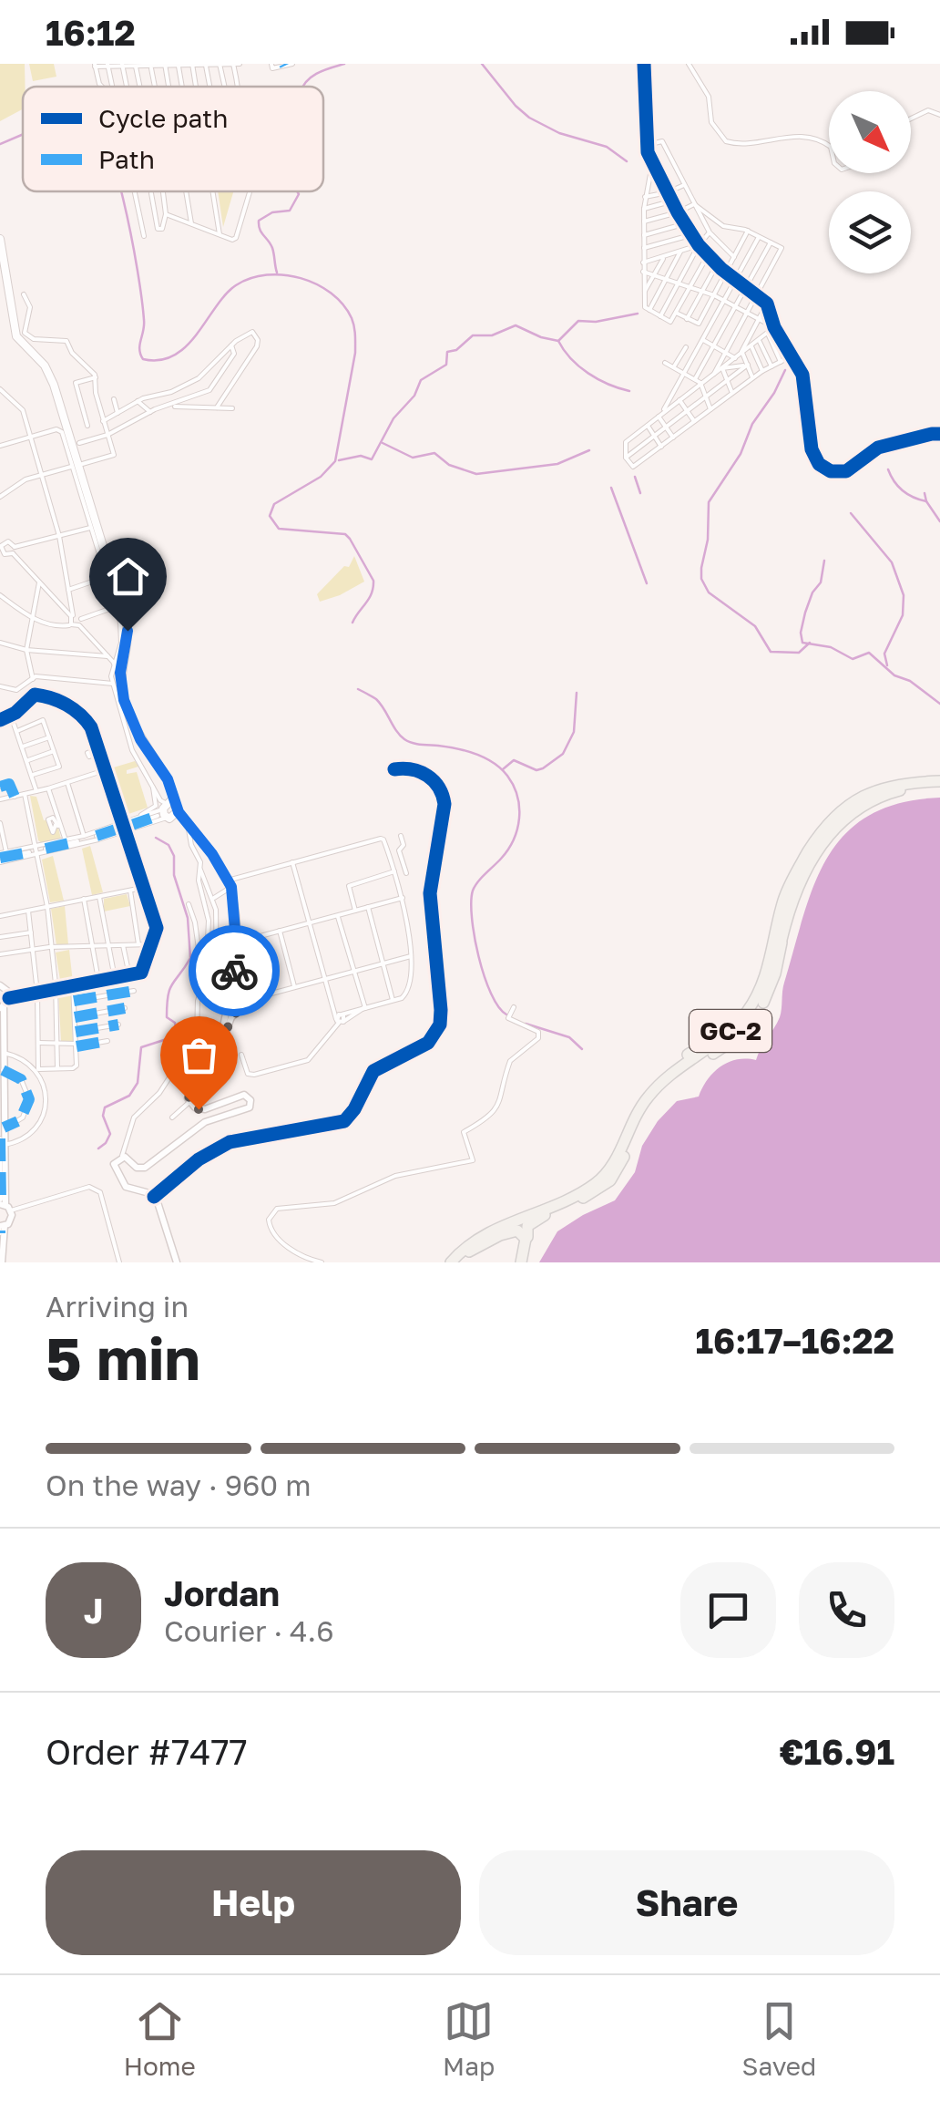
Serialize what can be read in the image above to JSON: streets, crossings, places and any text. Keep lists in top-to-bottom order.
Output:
{
  "streets": {
    "highway": ["GC-2"]
  },
  "legend": ["Cycle path", "Path"],
  "north": "bottom right",
  "page": {
    "status": "16:12",
    "heading": ["5 min", "Arriving in", "16:17–16:22"],
    "panel": [
      "Jordan",
      "Courier · 4.6",
      "Order #7477",
      "€16.91"
    ],
    "bar": "On the way · 960 m",
    "round": "J",
    "buttons": ["Help", "Share"],
    "tabs": ["Home", "Map", "Saved"]
  }
}
